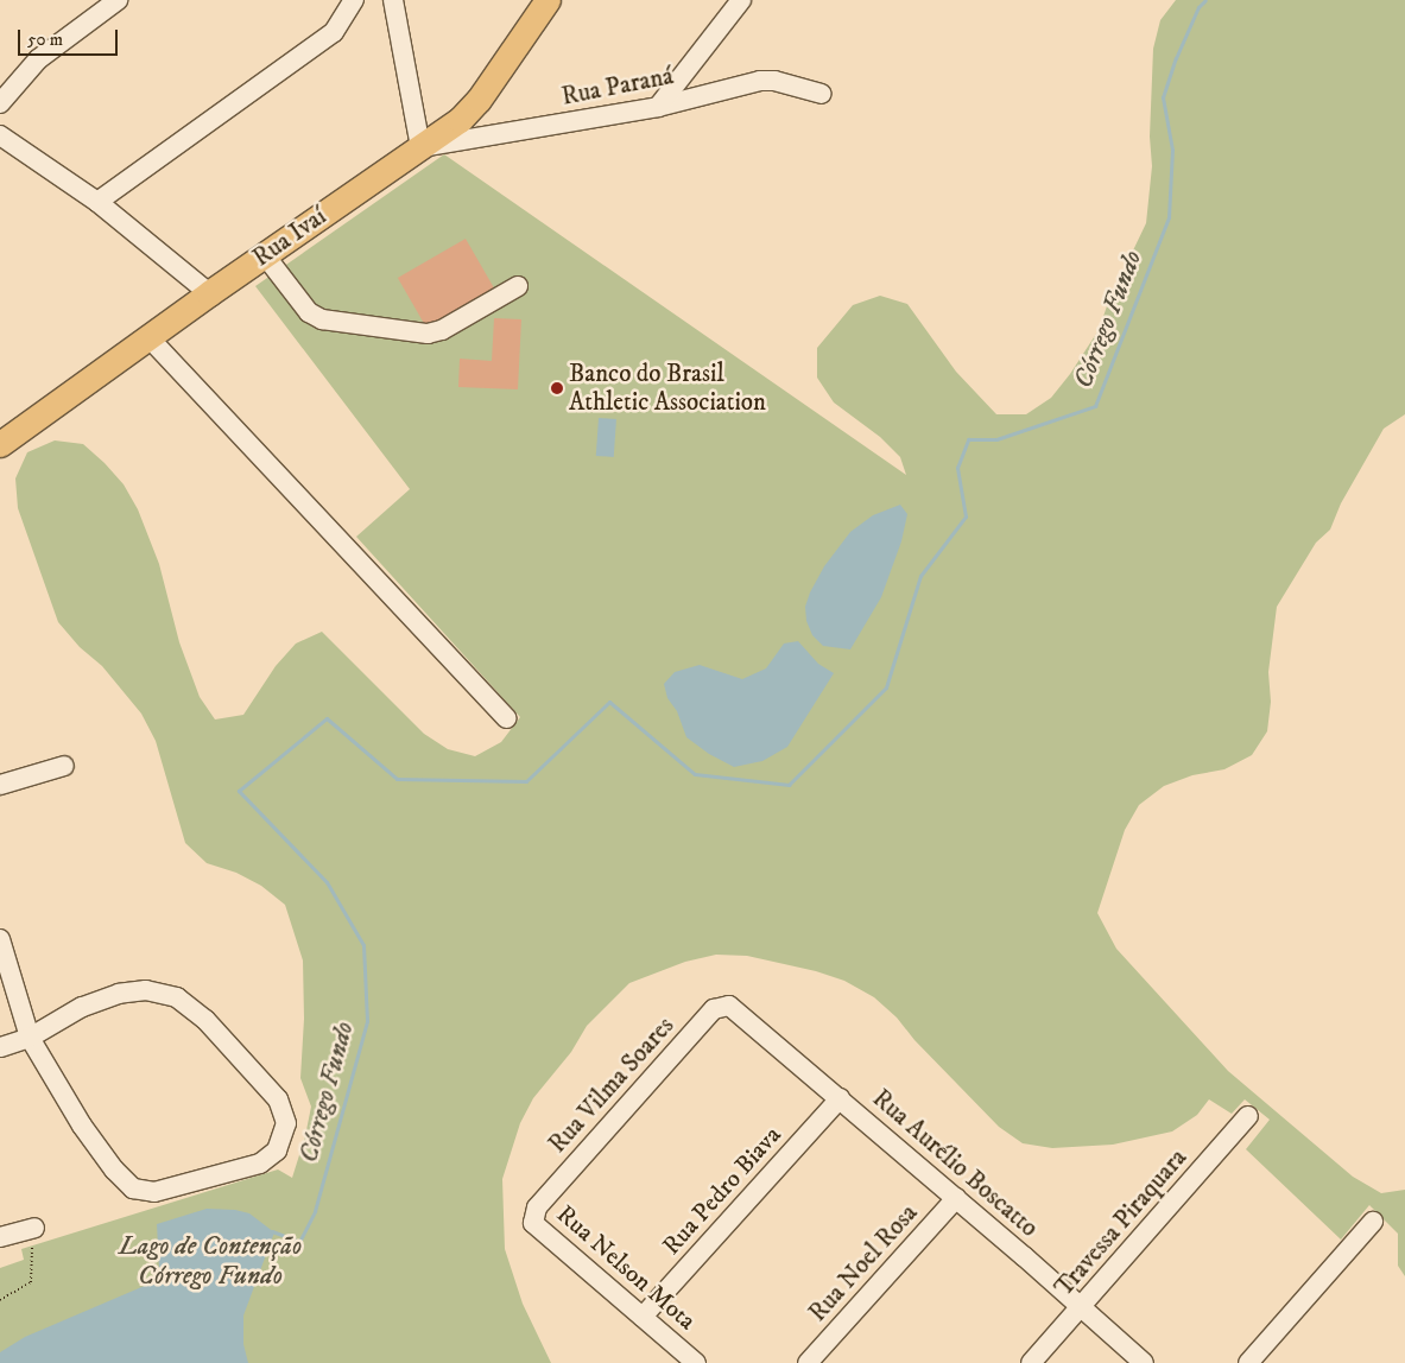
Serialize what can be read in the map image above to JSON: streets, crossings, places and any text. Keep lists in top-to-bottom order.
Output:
{
  "streets": {
    "main road": ["Rua Ivaí"],
    "street": [
      "Rua Paraná",
      "Rua Vilma Soares",
      "Rua Aurélio Boscatto",
      "Rua Pedro Biava",
      "Travessa Piraquara",
      "Rua Noel Rosa",
      "Rua Nelson Mota"
    ]
  },
  "crossings": [
    ["Rua Paraná", "Rua Ivaí"],
    ["Rua Vilma Soares", "Rua Aurélio Boscatto"],
    ["Rua Vilma Soares", "Rua Nelson Mota"],
    ["Rua Aurélio Boscatto", "Rua Pedro Biava"],
    ["Rua Aurélio Boscatto", "Travessa Piraquara"],
    ["Rua Aurélio Boscatto", "Rua Noel Rosa"],
    ["Rua Pedro Biava", "Rua Nelson Mota"]
  ],
  "water": ["Córrego Fundo", "Lago de Contenção Córrego Fundo"],
  "places": ["Banco do Brasil Athletic Association"],
  "scale_bar": "50 m"
}
